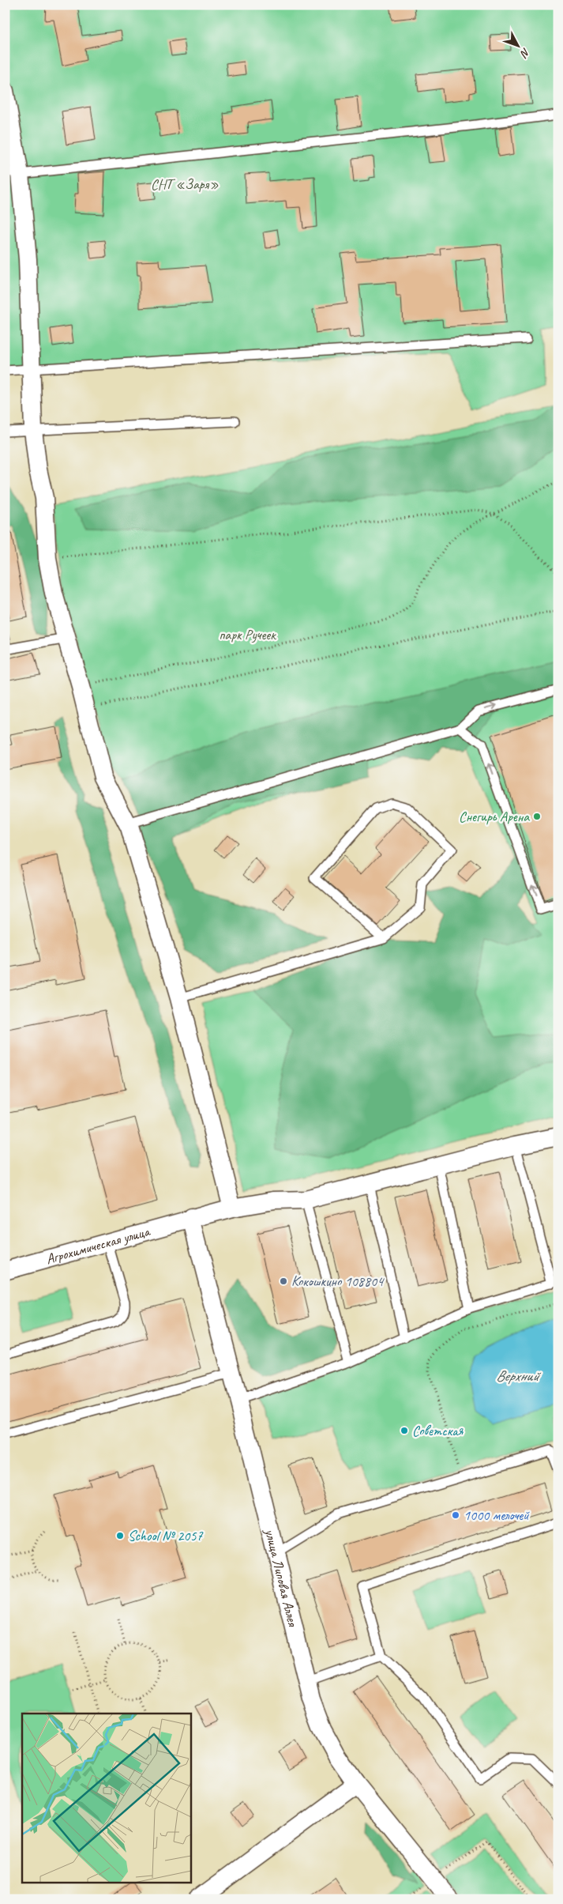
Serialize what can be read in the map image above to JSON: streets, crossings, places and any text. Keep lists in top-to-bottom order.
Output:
{
  "streets": {
    "street": ["Агрохимическая улица", "улица Липовая Аллея"]
  },
  "crossings": [
    ["Агрохимическая улица", "улица Липовая Аллея"]
  ],
  "water": ["Верхний"],
  "parks": ["СНТ «Заря»", "парк Ручеек"],
  "places": [
    "Снегирь Арена",
    "Кокошкино 108804",
    "Советская",
    "1000 мелочей",
    "School № 2057"
  ],
  "north": "bottom right"
}
